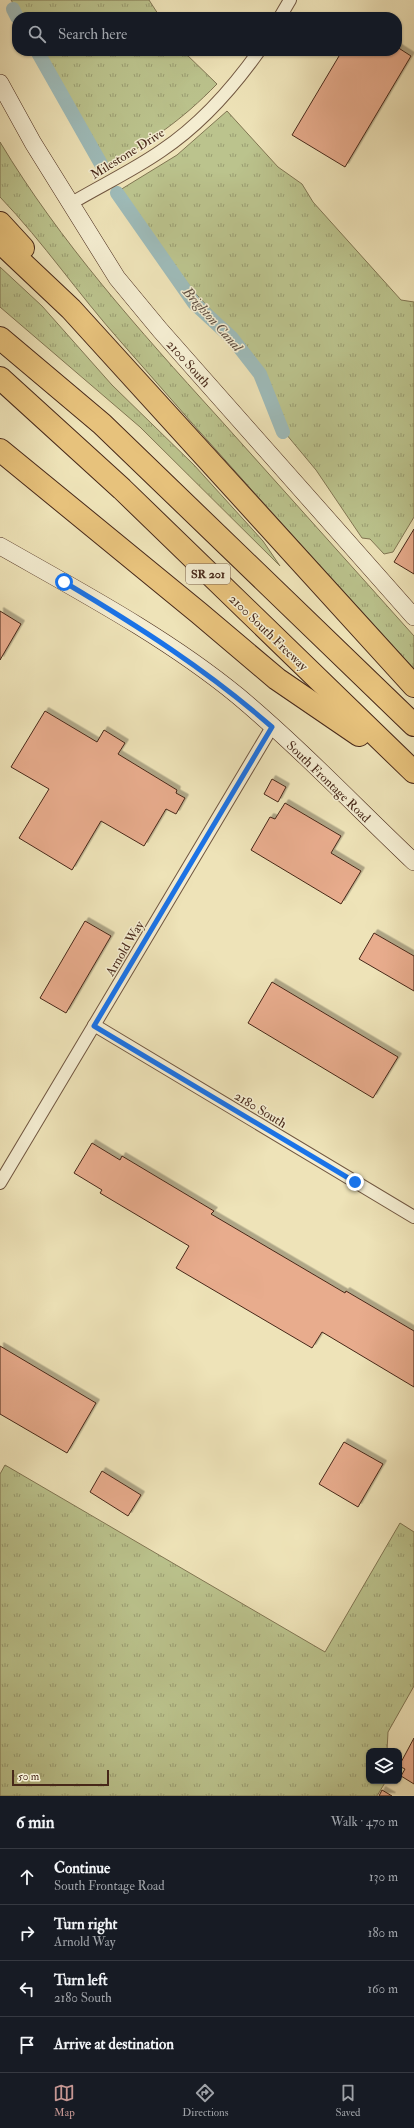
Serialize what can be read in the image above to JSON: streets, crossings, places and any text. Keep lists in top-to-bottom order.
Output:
{
  "streets": {
    "highway": ["SR 201", "2100 South Freeway"],
    "main road": ["2100 South", "South Frontage Road"],
    "street": ["Milestone Drive", "Arnold Way", "2180 South"]
  },
  "crossings": [
    ["Milestone Drive", "2100 South"],
    ["South Frontage Road", "Arnold Way"],
    ["Arnold Way", "2180 South"]
  ],
  "water": ["Brighton Canal"],
  "scale_bar": "50 m",
  "page": {
    "search": "Search here",
    "scale": "50 m",
    "heading": ["6 min", "Walk · 470 m"],
    "list": [
      ["Continue", "South Frontage Road", "130 m"],
      ["Turn right", "Arnold Way", "180 m"],
      ["Turn left", "2180 South", "160 m"],
      "Arrive at destination"
    ],
    "nav": ["Map", "Directions", "Saved"]
  }
}
